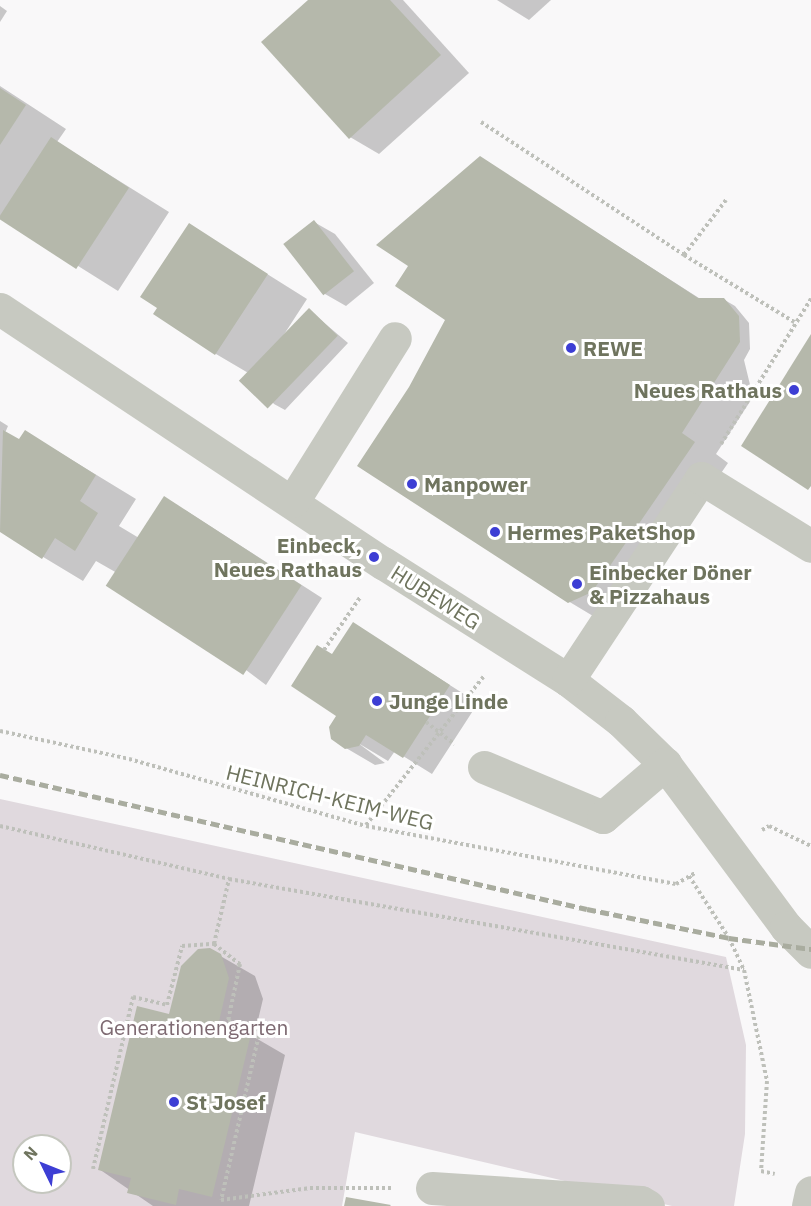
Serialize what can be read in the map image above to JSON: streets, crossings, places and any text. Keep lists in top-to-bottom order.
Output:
{
  "streets": {
    "street": ["HUBEWEG"],
    "path": ["HEINRICH-KEIM-WEG"]
  },
  "parks": ["Generationengarten"],
  "places": [
    "REWE",
    "Neues Rathaus",
    "Manpower",
    "Hermes PaketShop",
    "Einbeck, Neues Rathaus",
    "Einbecker Döner & Pizzahaus",
    "Junge Linde",
    "St Josef"
  ],
  "north": "top left"
}
